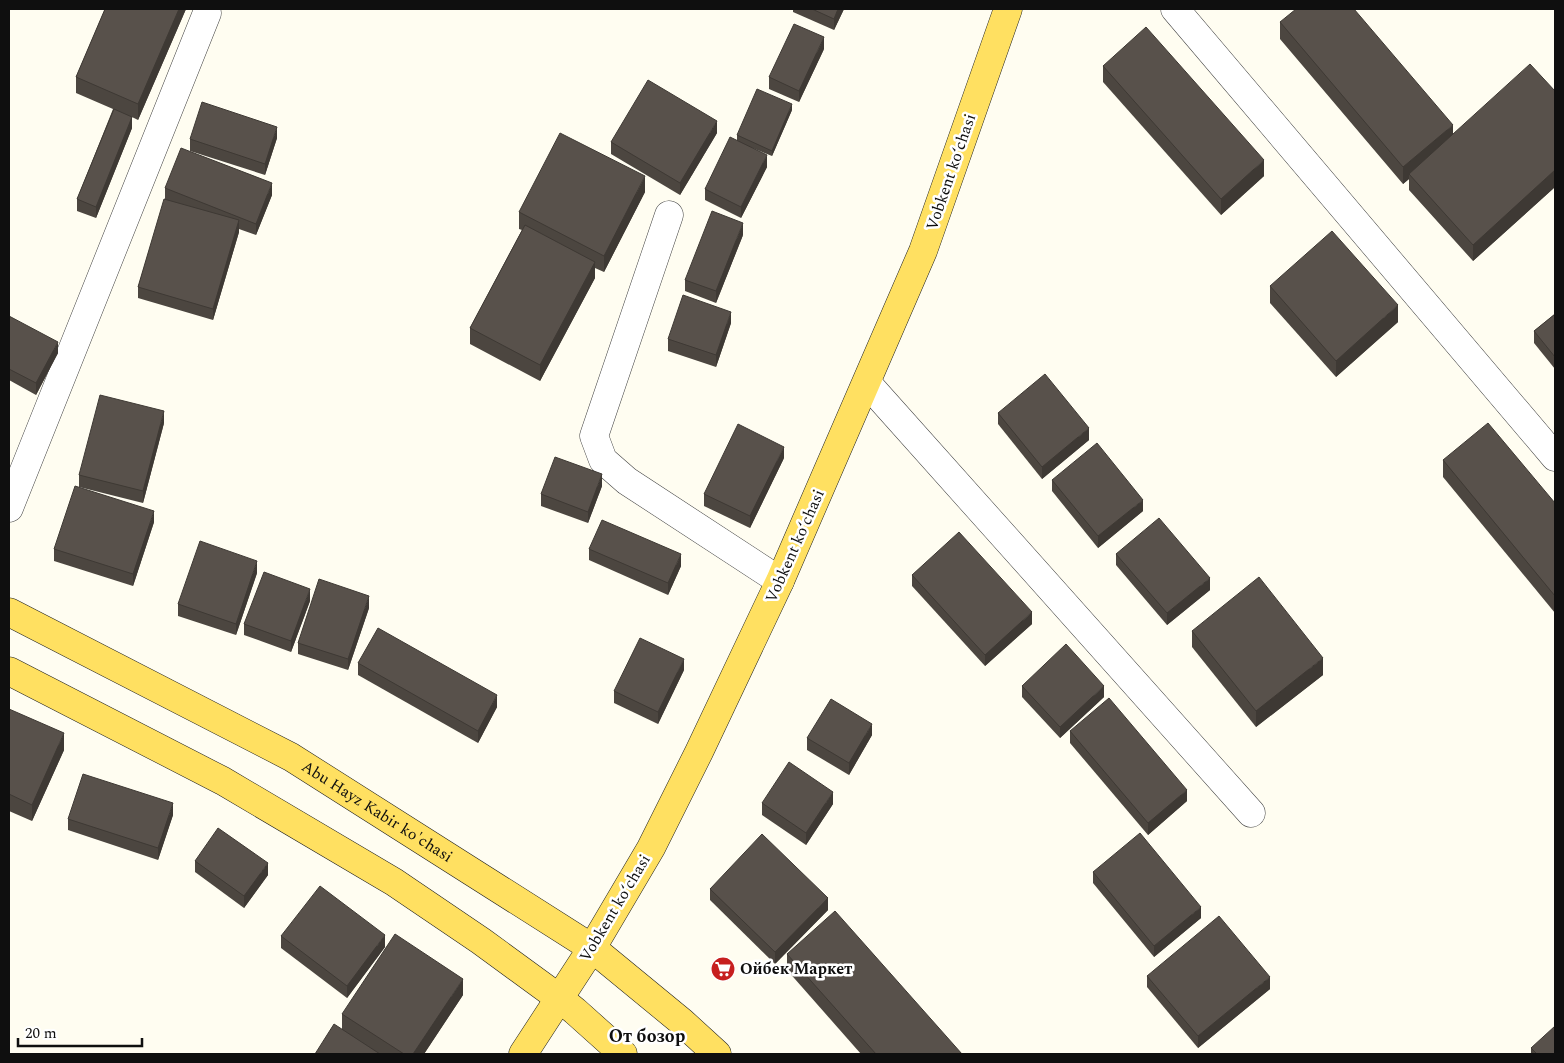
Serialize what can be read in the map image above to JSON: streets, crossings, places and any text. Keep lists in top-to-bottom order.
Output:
{
  "streets": {
    "main road": ["Vobkent koʻchasi", "Abu Hayz Kabir ko'chasi"]
  },
  "crossings": [
    ["Vobkent koʻchasi", "Abu Hayz Kabir ko'chasi"]
  ],
  "districts": ["От бозор"],
  "places": {
    "supermarket": ["Ойбек Маркет"]
  },
  "scale_bar": "20 m"
}
